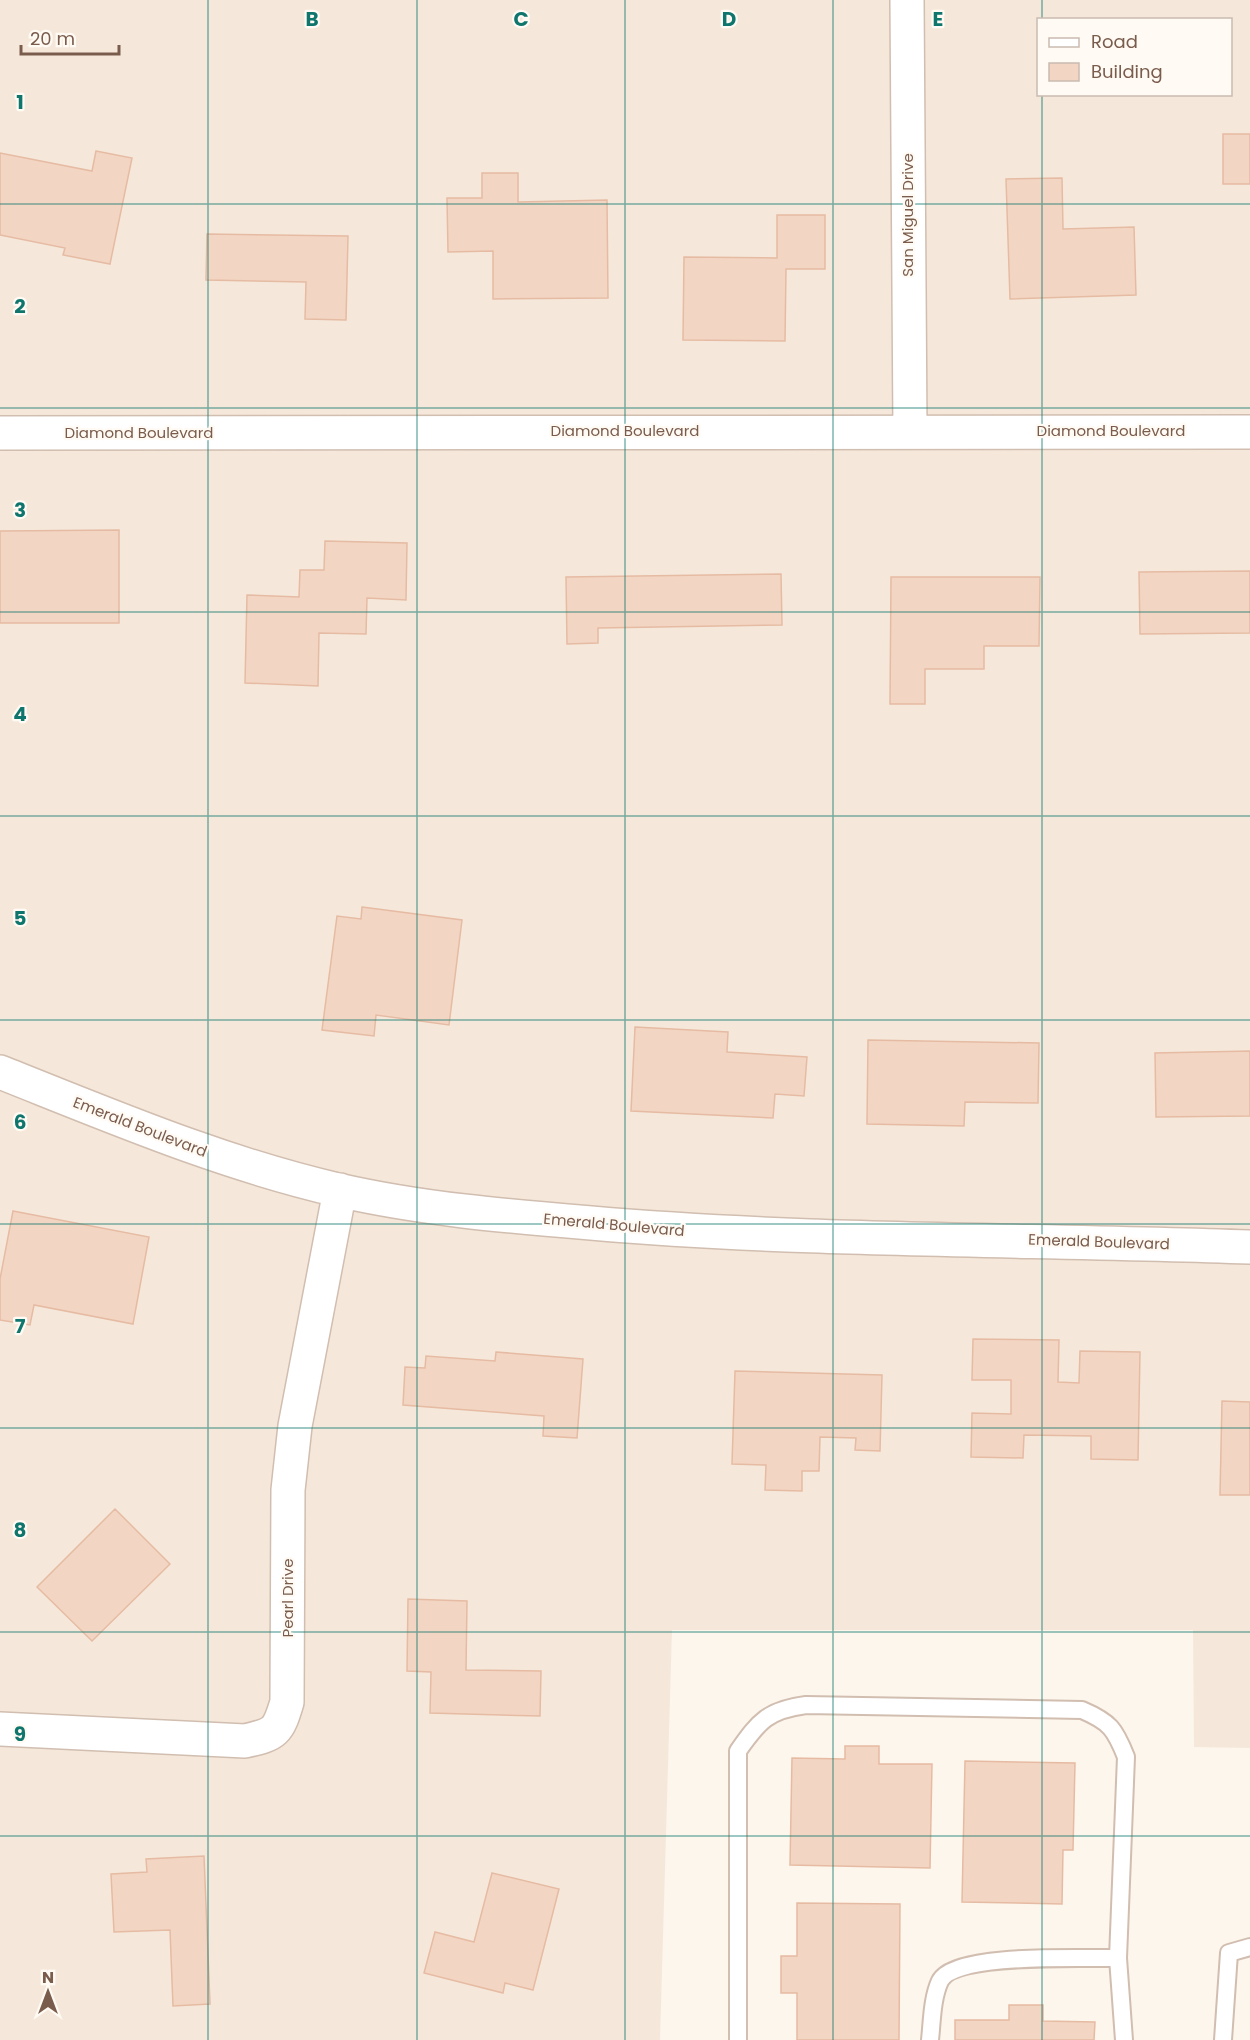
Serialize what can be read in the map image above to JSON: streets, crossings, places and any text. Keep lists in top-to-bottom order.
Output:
{
  "streets": {
    "street": [
      "San Miguel Drive",
      "Diamond Boulevard",
      "Emerald Boulevard",
      "Pearl Drive"
    ]
  },
  "crossings": [
    ["San Miguel Drive", "Diamond Boulevard"],
    ["Emerald Boulevard", "Pearl Drive"]
  ],
  "legend": ["Road", "Building"],
  "scale_bar": "20 m",
  "north": "top",
  "grid": {
    "columns": [
      "B",
      "C",
      "D",
      "E"
    ],
    "rows": [
      "1",
      "2",
      "3",
      "4",
      "5",
      "6",
      "7",
      "8",
      "9"
    ]
  }
}
